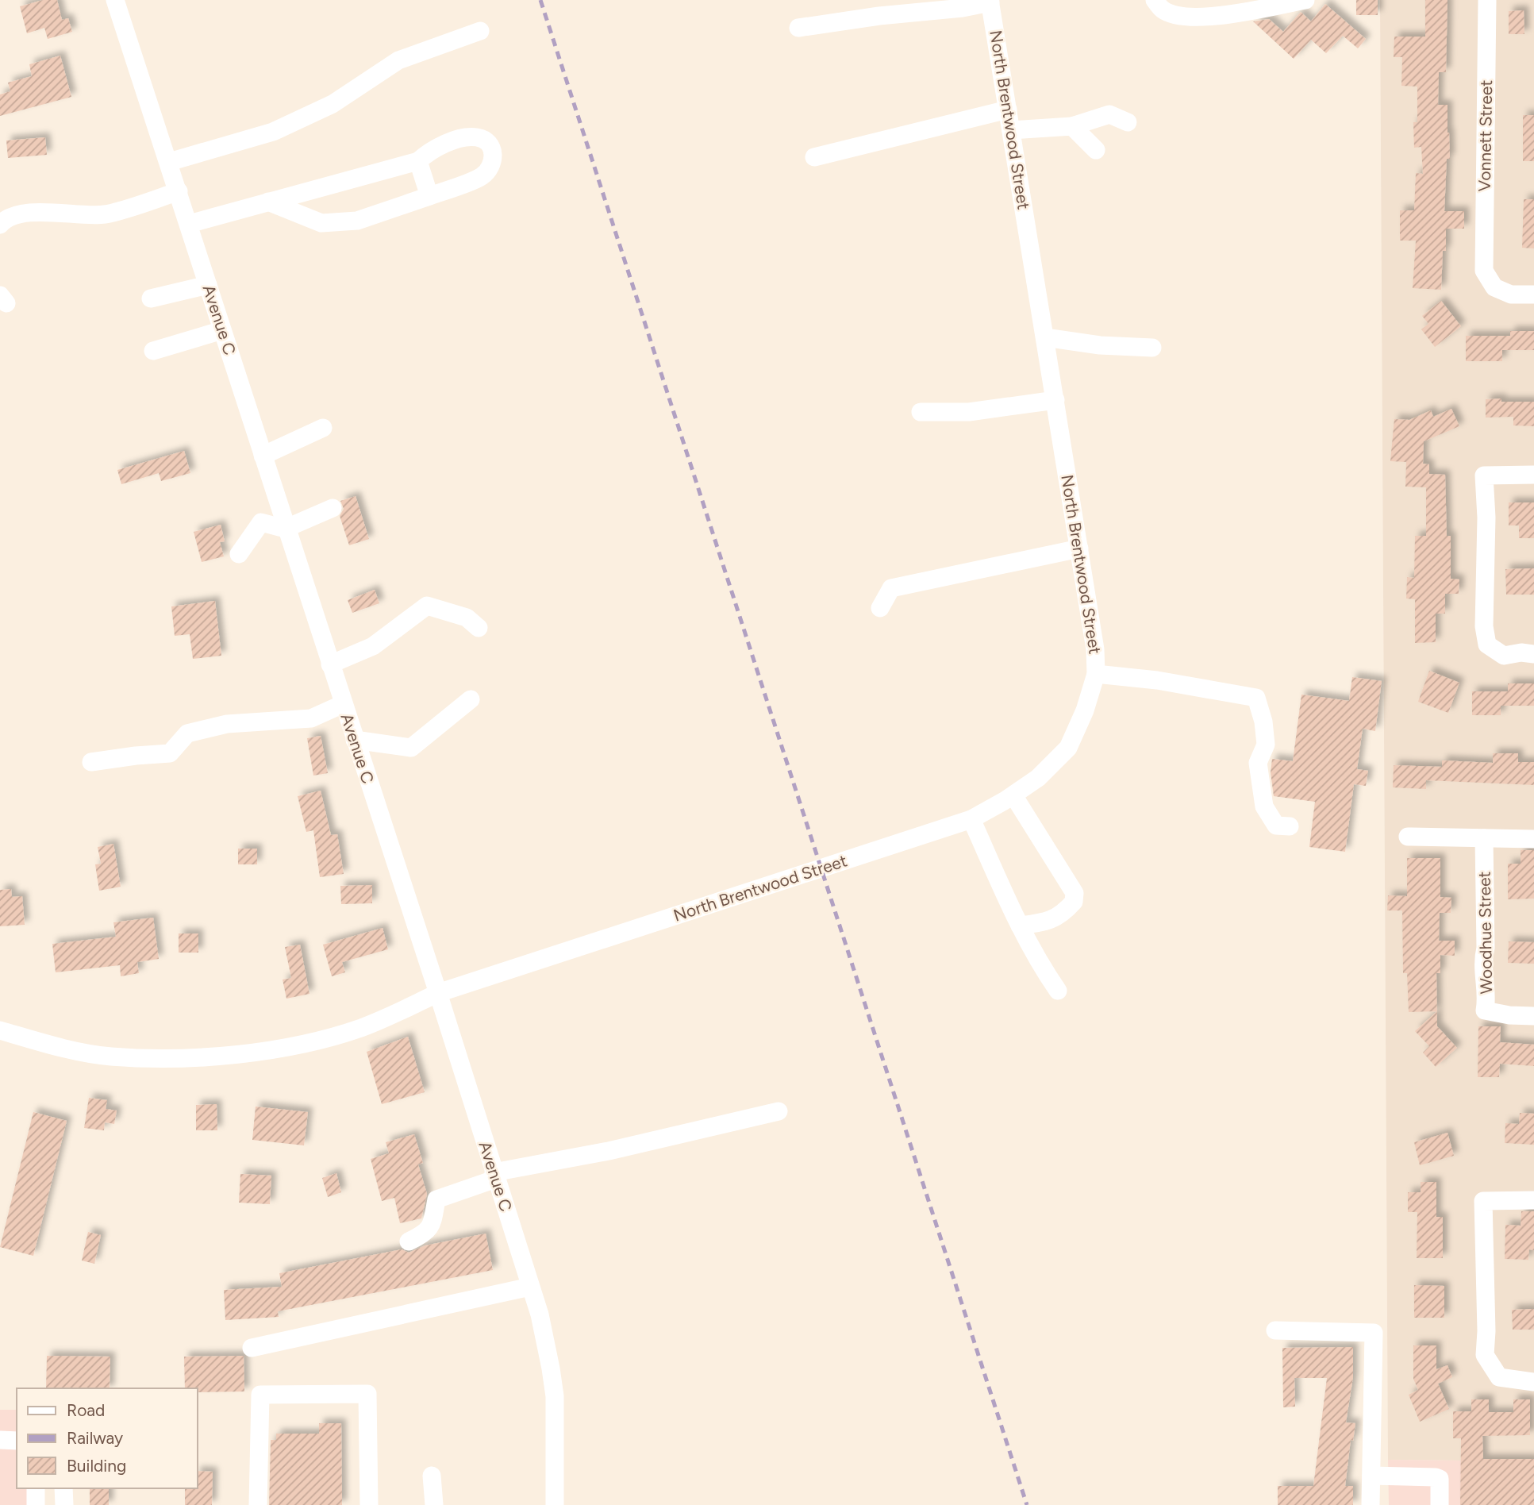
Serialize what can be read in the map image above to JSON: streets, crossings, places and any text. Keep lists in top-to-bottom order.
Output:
{
  "streets": {
    "street": [
      "North Brentwood Street",
      "Vonnett Street",
      "Avenue C",
      "Woodhue Street"
    ]
  },
  "crossings": [
    ["North Brentwood Street", "Avenue C"]
  ],
  "legend": ["Road", "Railway", "Building"]
}
